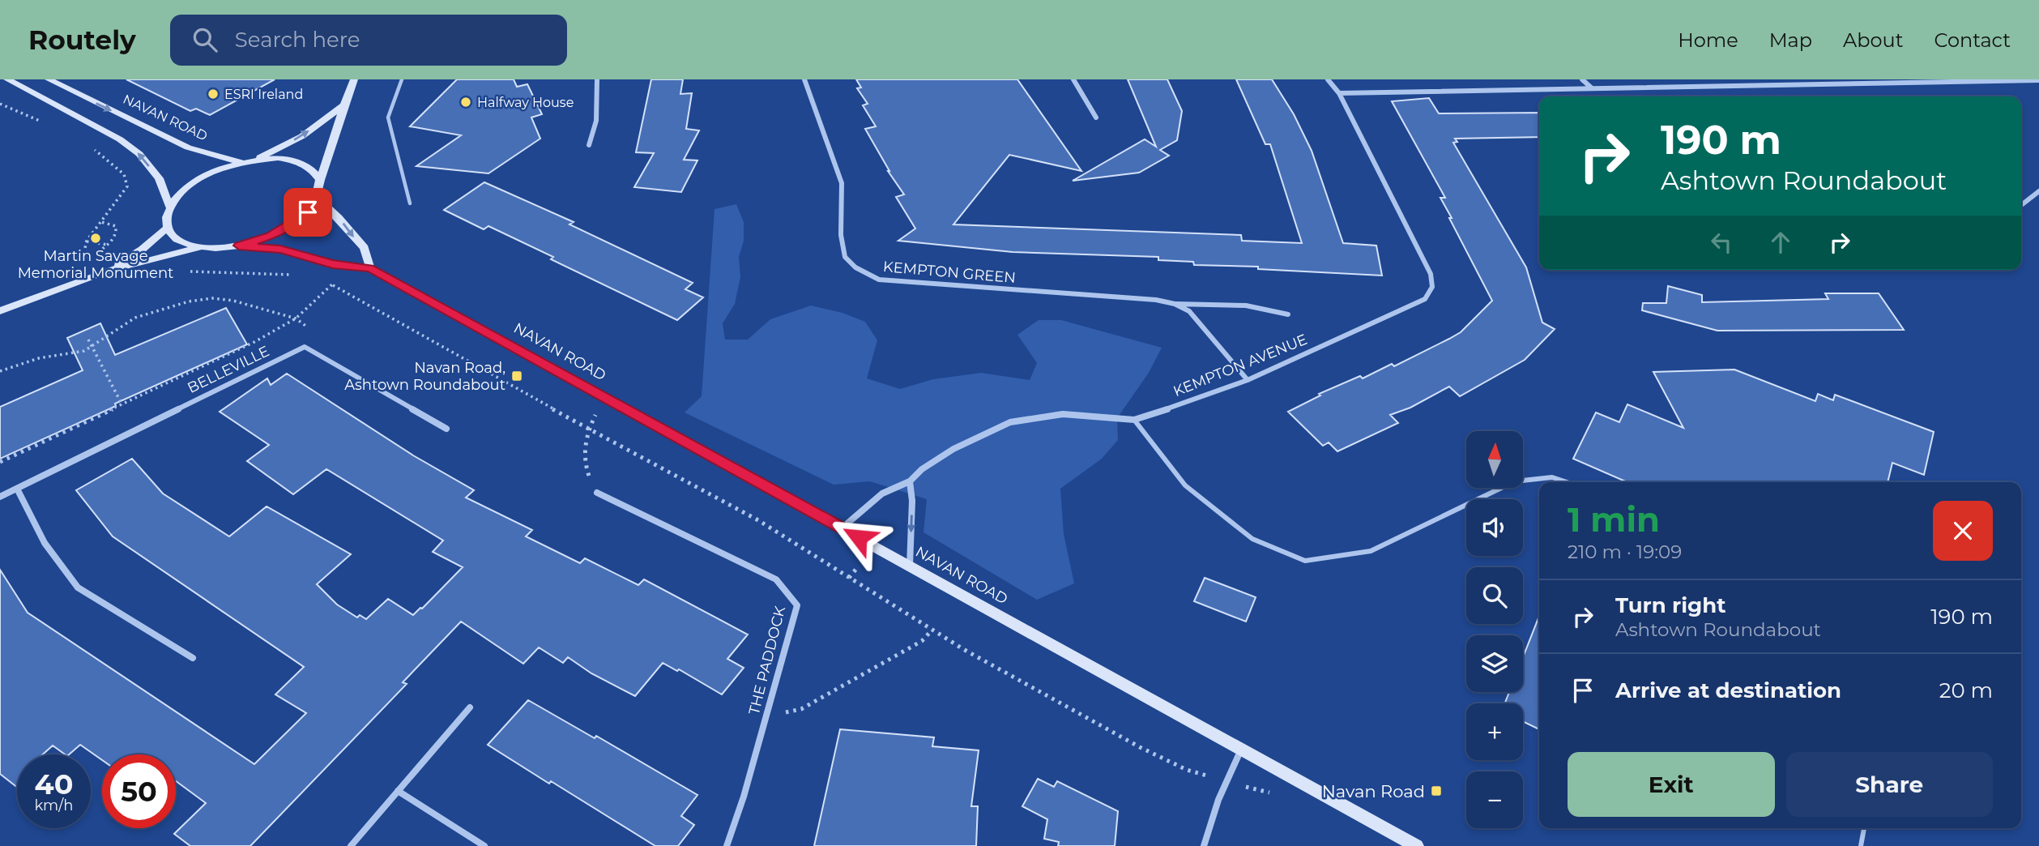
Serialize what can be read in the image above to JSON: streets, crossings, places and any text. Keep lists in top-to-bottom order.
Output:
{
  "streets": {
    "main road": ["NAVAN ROAD"],
    "street": [
      "KEMPTON GREEN",
      "KEMPTON AVENUE",
      "BELLEVILLE",
      "THE PADDOCK"
    ]
  },
  "crossings": [
    ["NAVAN ROAD", "KEMPTON AVENUE"],
    ["KEMPTON GREEN", "KEMPTON AVENUE"]
  ],
  "places": {
    "other": ["ESRI Ireland", "Halfway House", "Martin Savage Memorial Monument"],
    "transit": ["Navan Road, Ashtown Roundabout", "Navan Road"]
  },
  "north": "top",
  "page": {
    "header": "Routely",
    "search": "Search here",
    "nav": [
      "Home",
      "Map",
      "About",
      "Contact"
    ],
    "turn": ["190 m", "Ashtown Roundabout"],
    "map_buttons": ["+", "−"],
    "heading": ["1 min", "210 m · 19:09"],
    "list": [
      {
        "name": "Turn right",
        "note": "Ashtown Roundabout",
        "value": "190 m"
      },
      {
        "name": "Arrive at destination",
        "value": "20 m"
      }
    ],
    "buttons": ["Exit", "Share"],
    "speed": "40 km/h",
    "limit": "50"
  }
}
